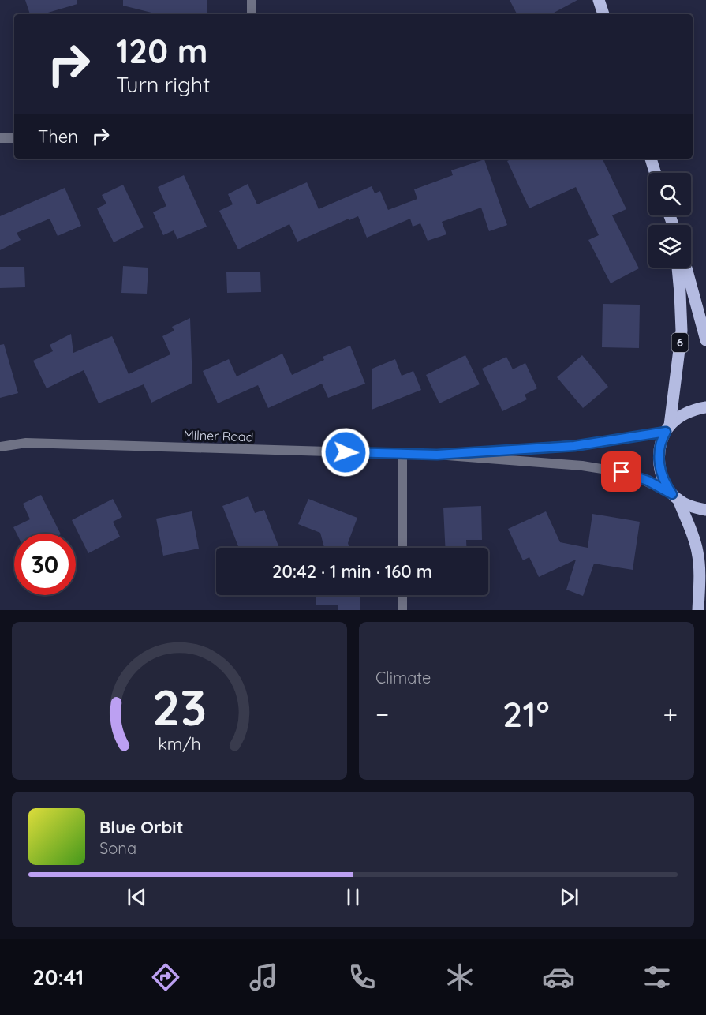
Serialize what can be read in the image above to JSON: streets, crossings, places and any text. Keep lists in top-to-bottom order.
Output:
{
  "streets": {
    "main road": ["6"],
    "street": ["Milner Road"]
  },
  "crossings": [
    ["6", "Milner Road"]
  ],
  "page": {
    "turn": ["120 m", "Turn right"],
    "then": "Then",
    "limit": "30",
    "trip": "20:42 · 1 min · 160 m",
    "tile": "Climate",
    "heat": ["−", "21°", "+"],
    "song": ["Blue Orbit", "Sona"],
    "tabs": "20:41",
    "gauge": ["23", "km/h"]
  }
}
